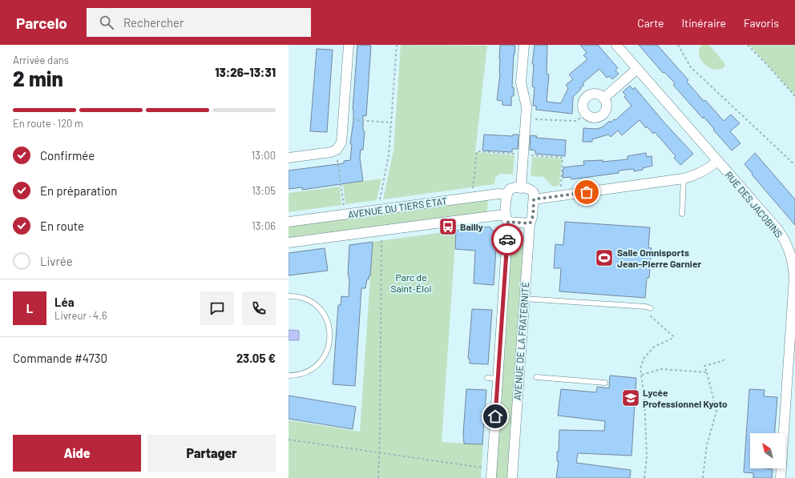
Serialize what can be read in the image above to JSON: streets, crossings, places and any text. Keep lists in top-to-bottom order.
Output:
{
  "streets": {
    "street": ["RUE DES JACOBINS", "AVENUE DU TIERS ÉTAT", "AVENUE DE LA FRATERNITÉ"]
  },
  "crossings": [
    ["AVENUE DU TIERS ÉTAT", "AVENUE DE LA FRATERNITÉ"]
  ],
  "parks": ["Parc de Saint-Éloi"],
  "places": {
    "bus stop": ["Bailly"],
    "sports": ["Salle Omnisports Jean-Pierre Garnier"],
    "school or university": ["Lycée Professionnel Kyoto"]
  },
  "north": "top left",
  "page": {
    "header": "Parcelo",
    "search": "Rechercher",
    "nav": ["Carte", "Itinéraire", "Favoris"],
    "heading": ["2 min", "Arrivée dans", "13:26–13:31"],
    "panel": [
      "Léa",
      "Livreur · 4.6",
      "Commande #4730",
      "23.05 €"
    ],
    "bar": "En route · 120 m",
    "list": [
      ["Confirmée", "13:00"],
      ["En préparation", "13:05"],
      ["En route", "13:06"],
      "Livrée"
    ],
    "round": "L",
    "buttons": ["Aide", "Partager"]
  }
}
